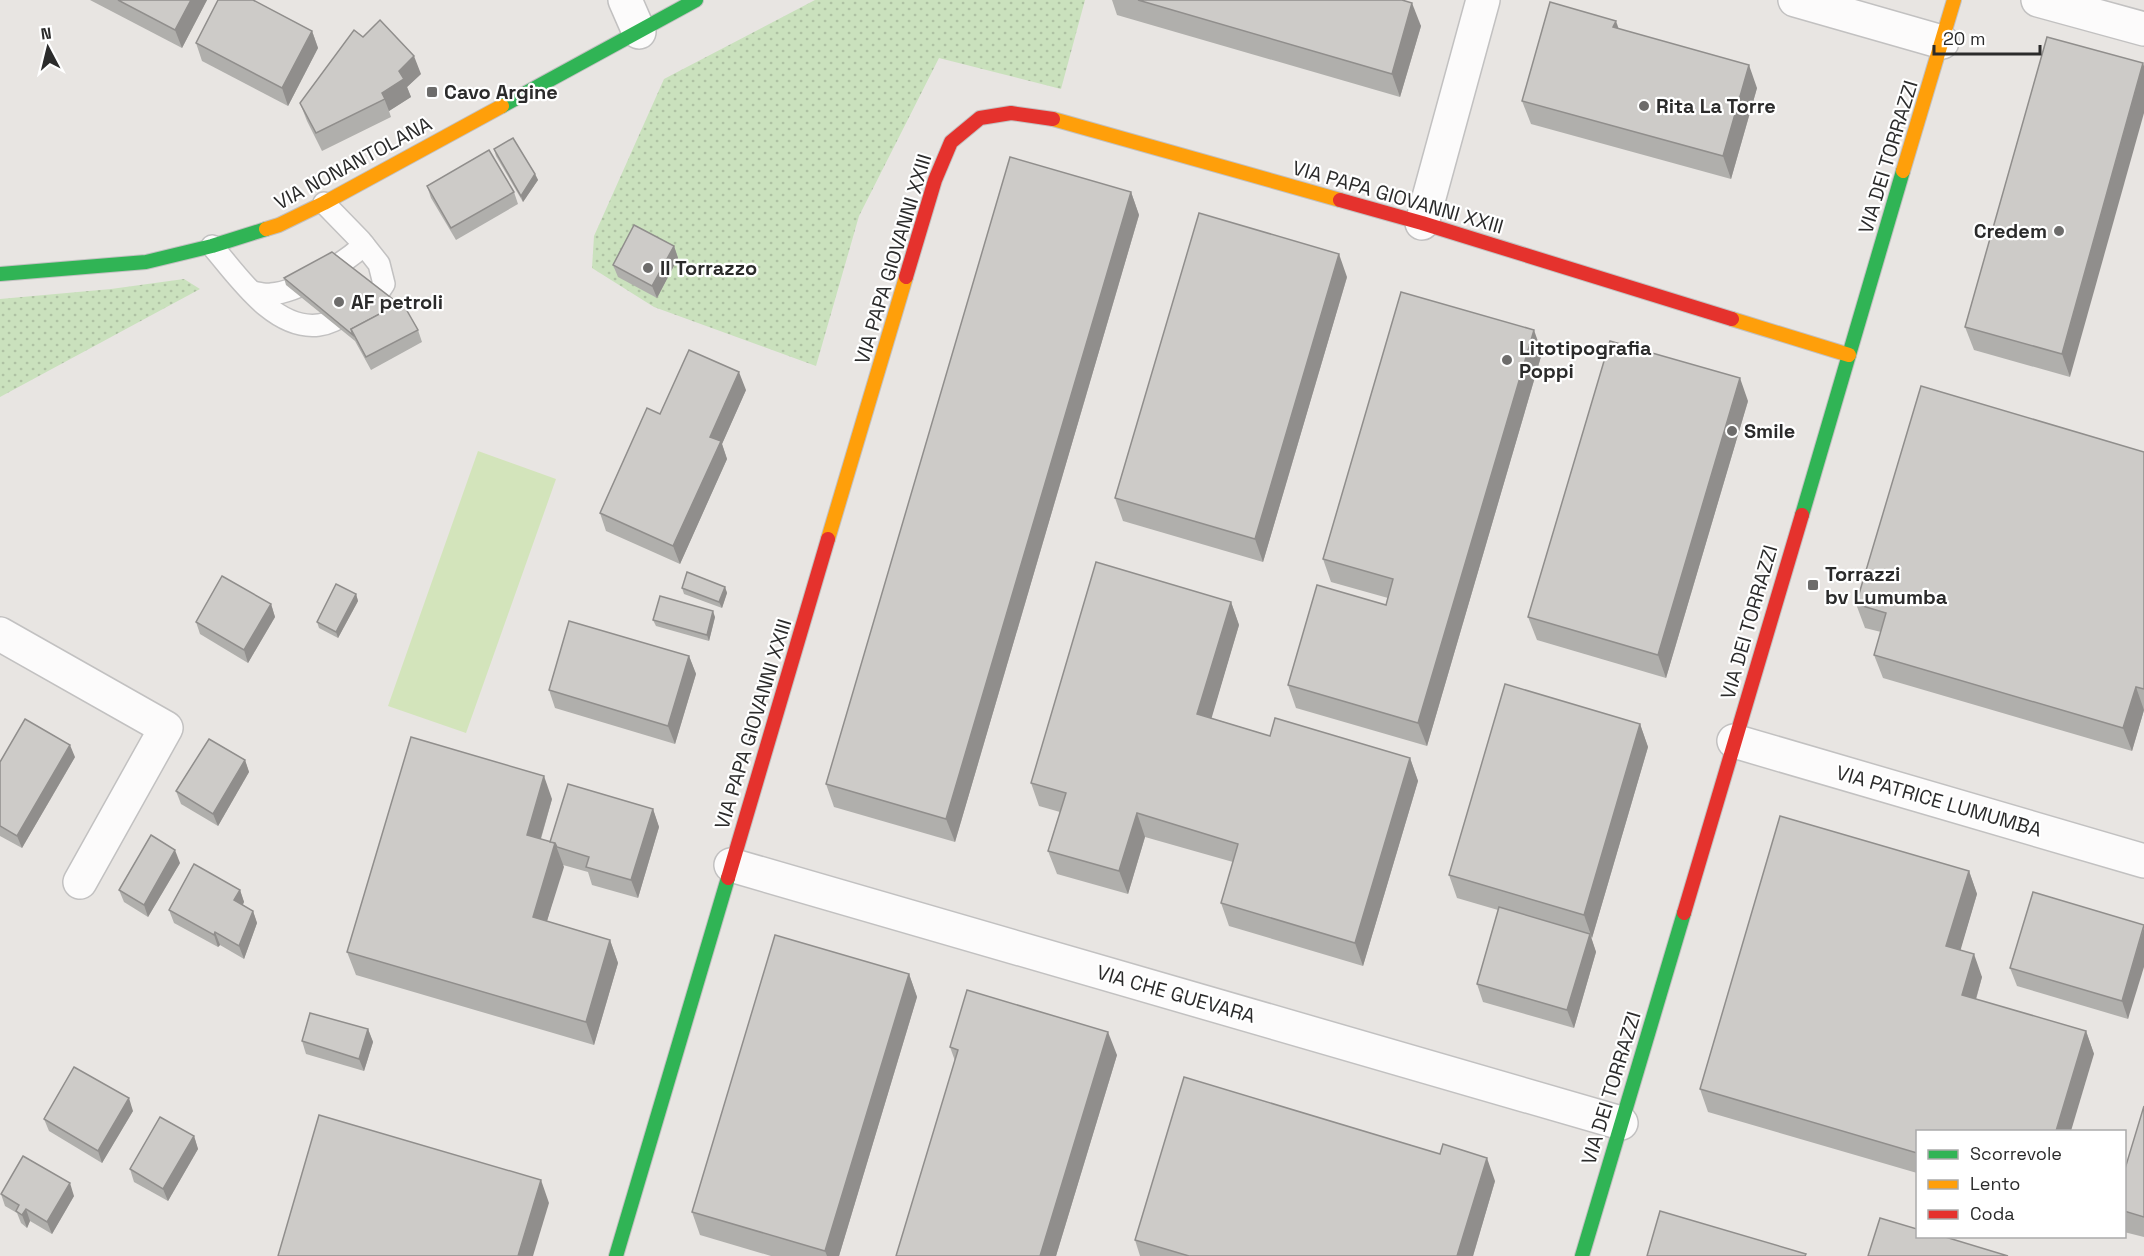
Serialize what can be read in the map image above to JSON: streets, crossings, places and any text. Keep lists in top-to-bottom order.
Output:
{
  "streets": {
    "street": [
      "VIA DEI TORRAZZI",
      "VIA NONANTOLANA",
      "VIA PAPA GIOVANNI XXIII",
      "VIA PATRICE LUMUMBA",
      "VIA CHE GUEVARA"
    ]
  },
  "crossings": [
    ["VIA DEI TORRAZZI", "VIA PAPA GIOVANNI XXIII"],
    ["VIA DEI TORRAZZI", "VIA PATRICE LUMUMBA"],
    ["VIA DEI TORRAZZI", "VIA CHE GUEVARA"],
    ["VIA PAPA GIOVANNI XXIII", "VIA CHE GUEVARA"]
  ],
  "places": {
    "transit": ["Cavo Argine", "Torrazzi bv Lumumba"],
    "other": [
      "Rita La Torre",
      "Credem",
      "Il Torrazzo",
      "AF petroli",
      "Litotipografia Poppi",
      "Smile"
    ]
  },
  "legend": ["Scorrevole", "Lento", "Coda"],
  "scale_bar": "20 m",
  "north": "top"
}
